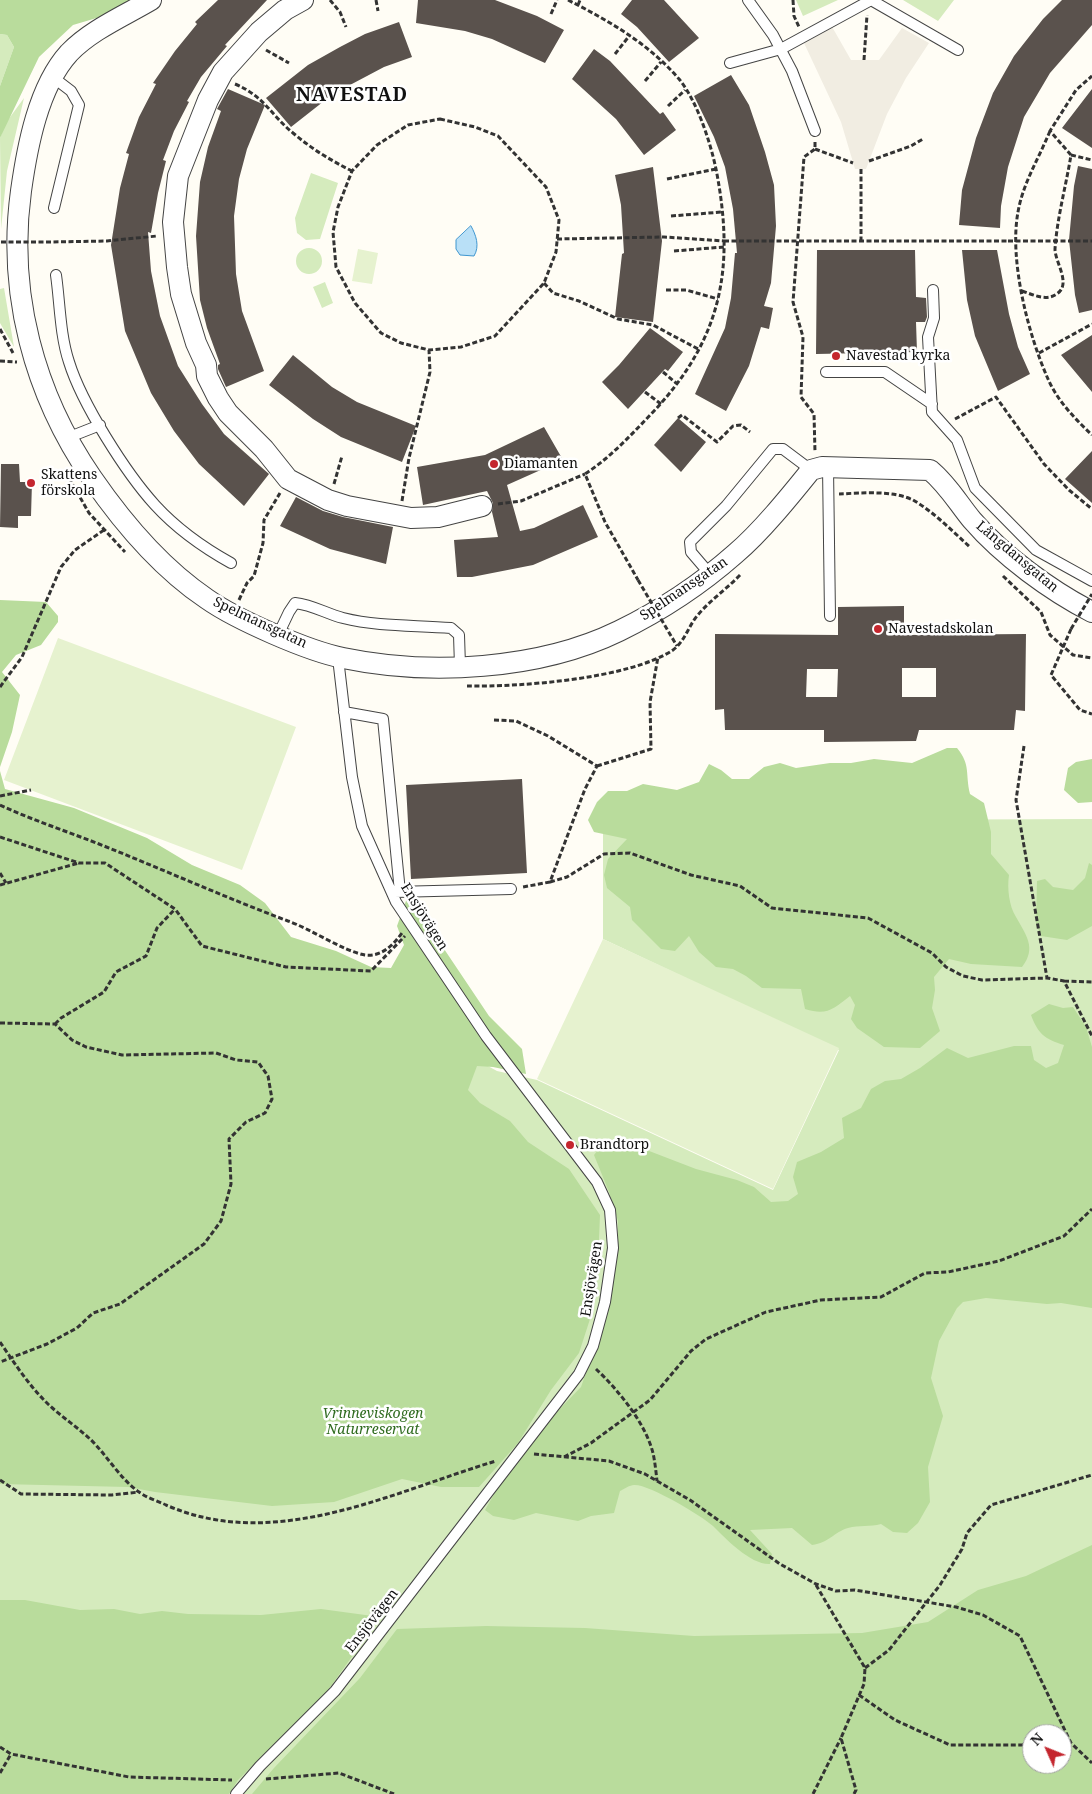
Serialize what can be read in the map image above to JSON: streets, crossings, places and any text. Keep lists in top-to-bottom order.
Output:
{
  "streets": {
    "street": ["Långdansgatan", "Spelmansgatan"],
    "lane": ["Ensjövägen"]
  },
  "crossings": [
    ["Långdansgatan", "Spelmansgatan"],
    ["Spelmansgatan", "Ensjövägen"]
  ],
  "districts": ["NAVESTAD"],
  "parks": ["Vrinneviskogen Naturreservat"],
  "places": [
    "Navestad kyrka",
    "Diamanten",
    "Skattens förskola",
    "Navestadskolan",
    "Brandtorp"
  ],
  "north": "top left"
}
